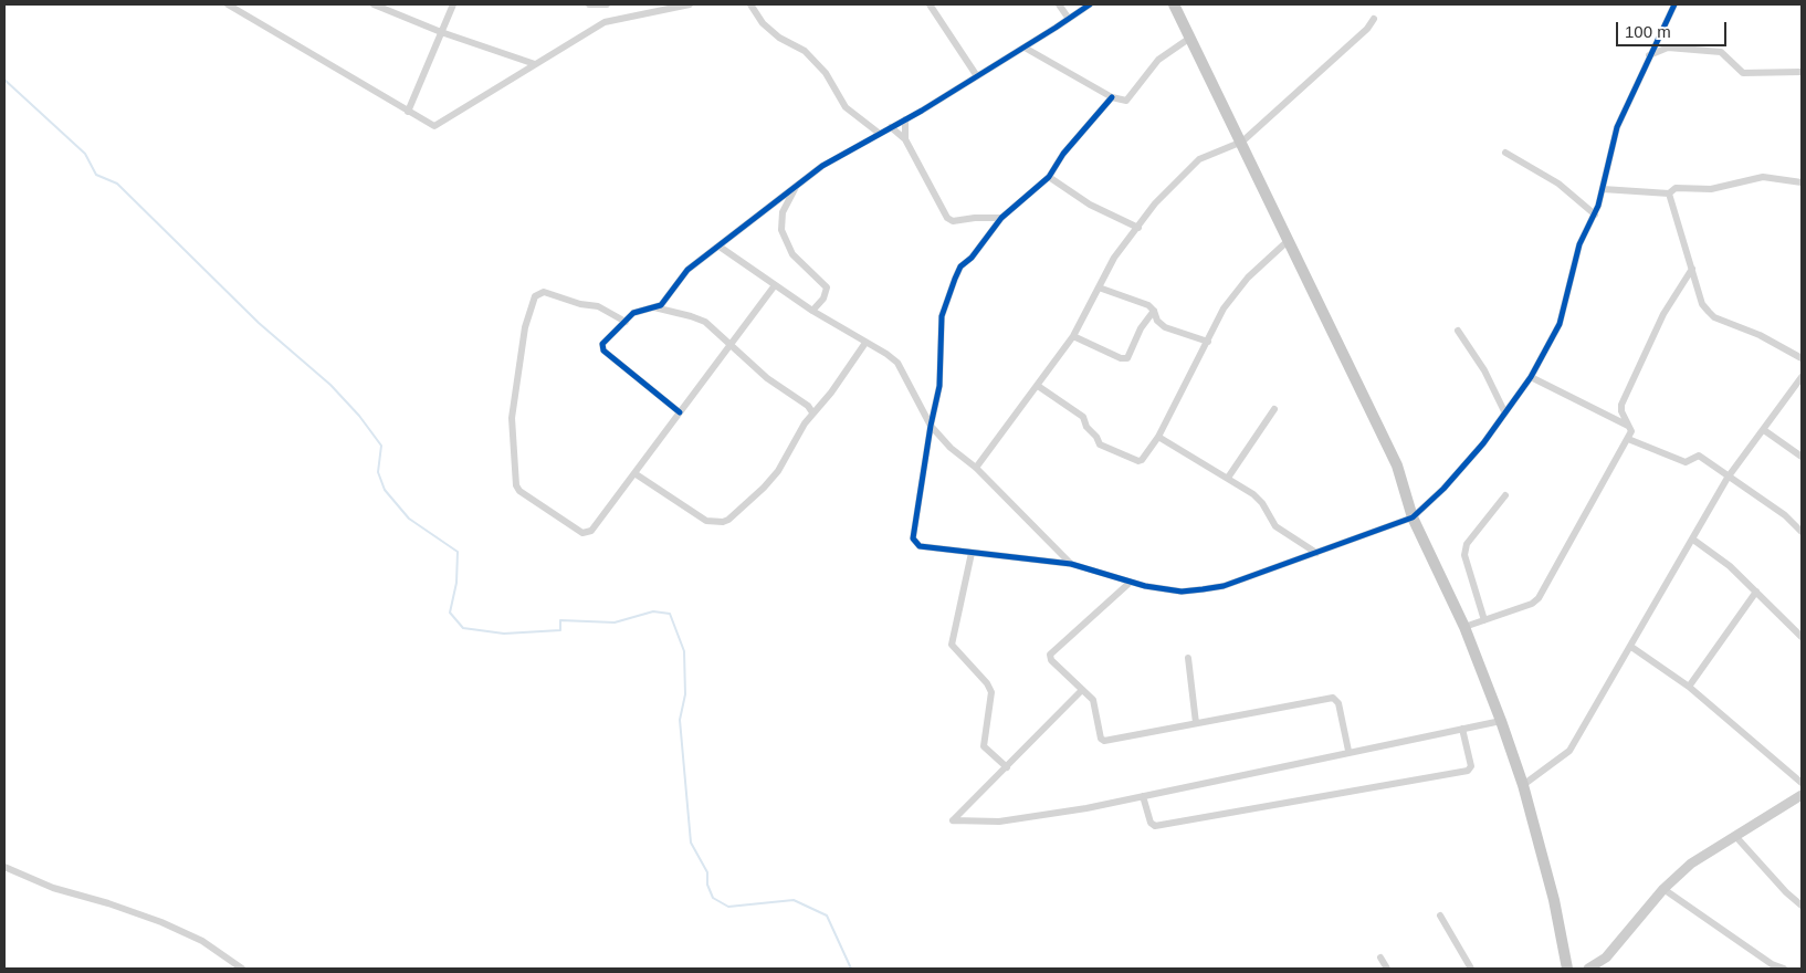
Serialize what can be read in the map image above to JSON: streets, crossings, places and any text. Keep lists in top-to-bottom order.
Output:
{
  "scale_bar": "100 m"
}
